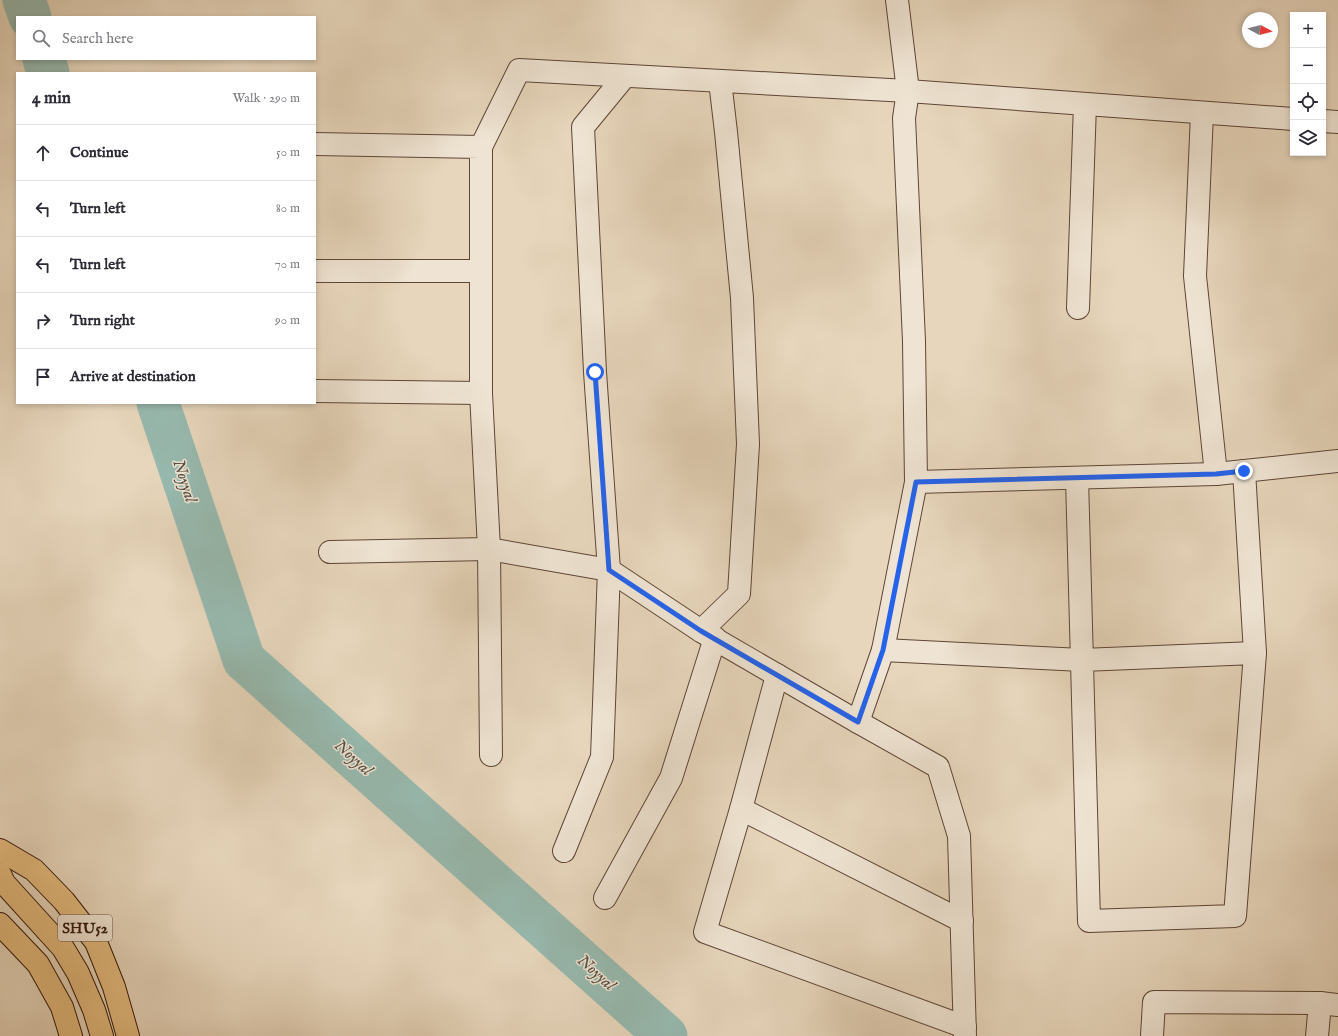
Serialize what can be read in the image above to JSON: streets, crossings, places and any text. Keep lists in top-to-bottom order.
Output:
{
  "streets": {
    "main road": ["SHU52"]
  },
  "water": ["Noyyal"],
  "north": "right",
  "page": {
    "map_buttons": ["+", "−"],
    "search": "Search here",
    "heading": ["4 min", "Walk · 290 m"],
    "list": [
      ["Continue", "50 m"],
      ["Turn left", "80 m"],
      ["Turn left", "70 m"],
      ["Turn right", "90 m"],
      "Arrive at destination"
    ]
  }
}
